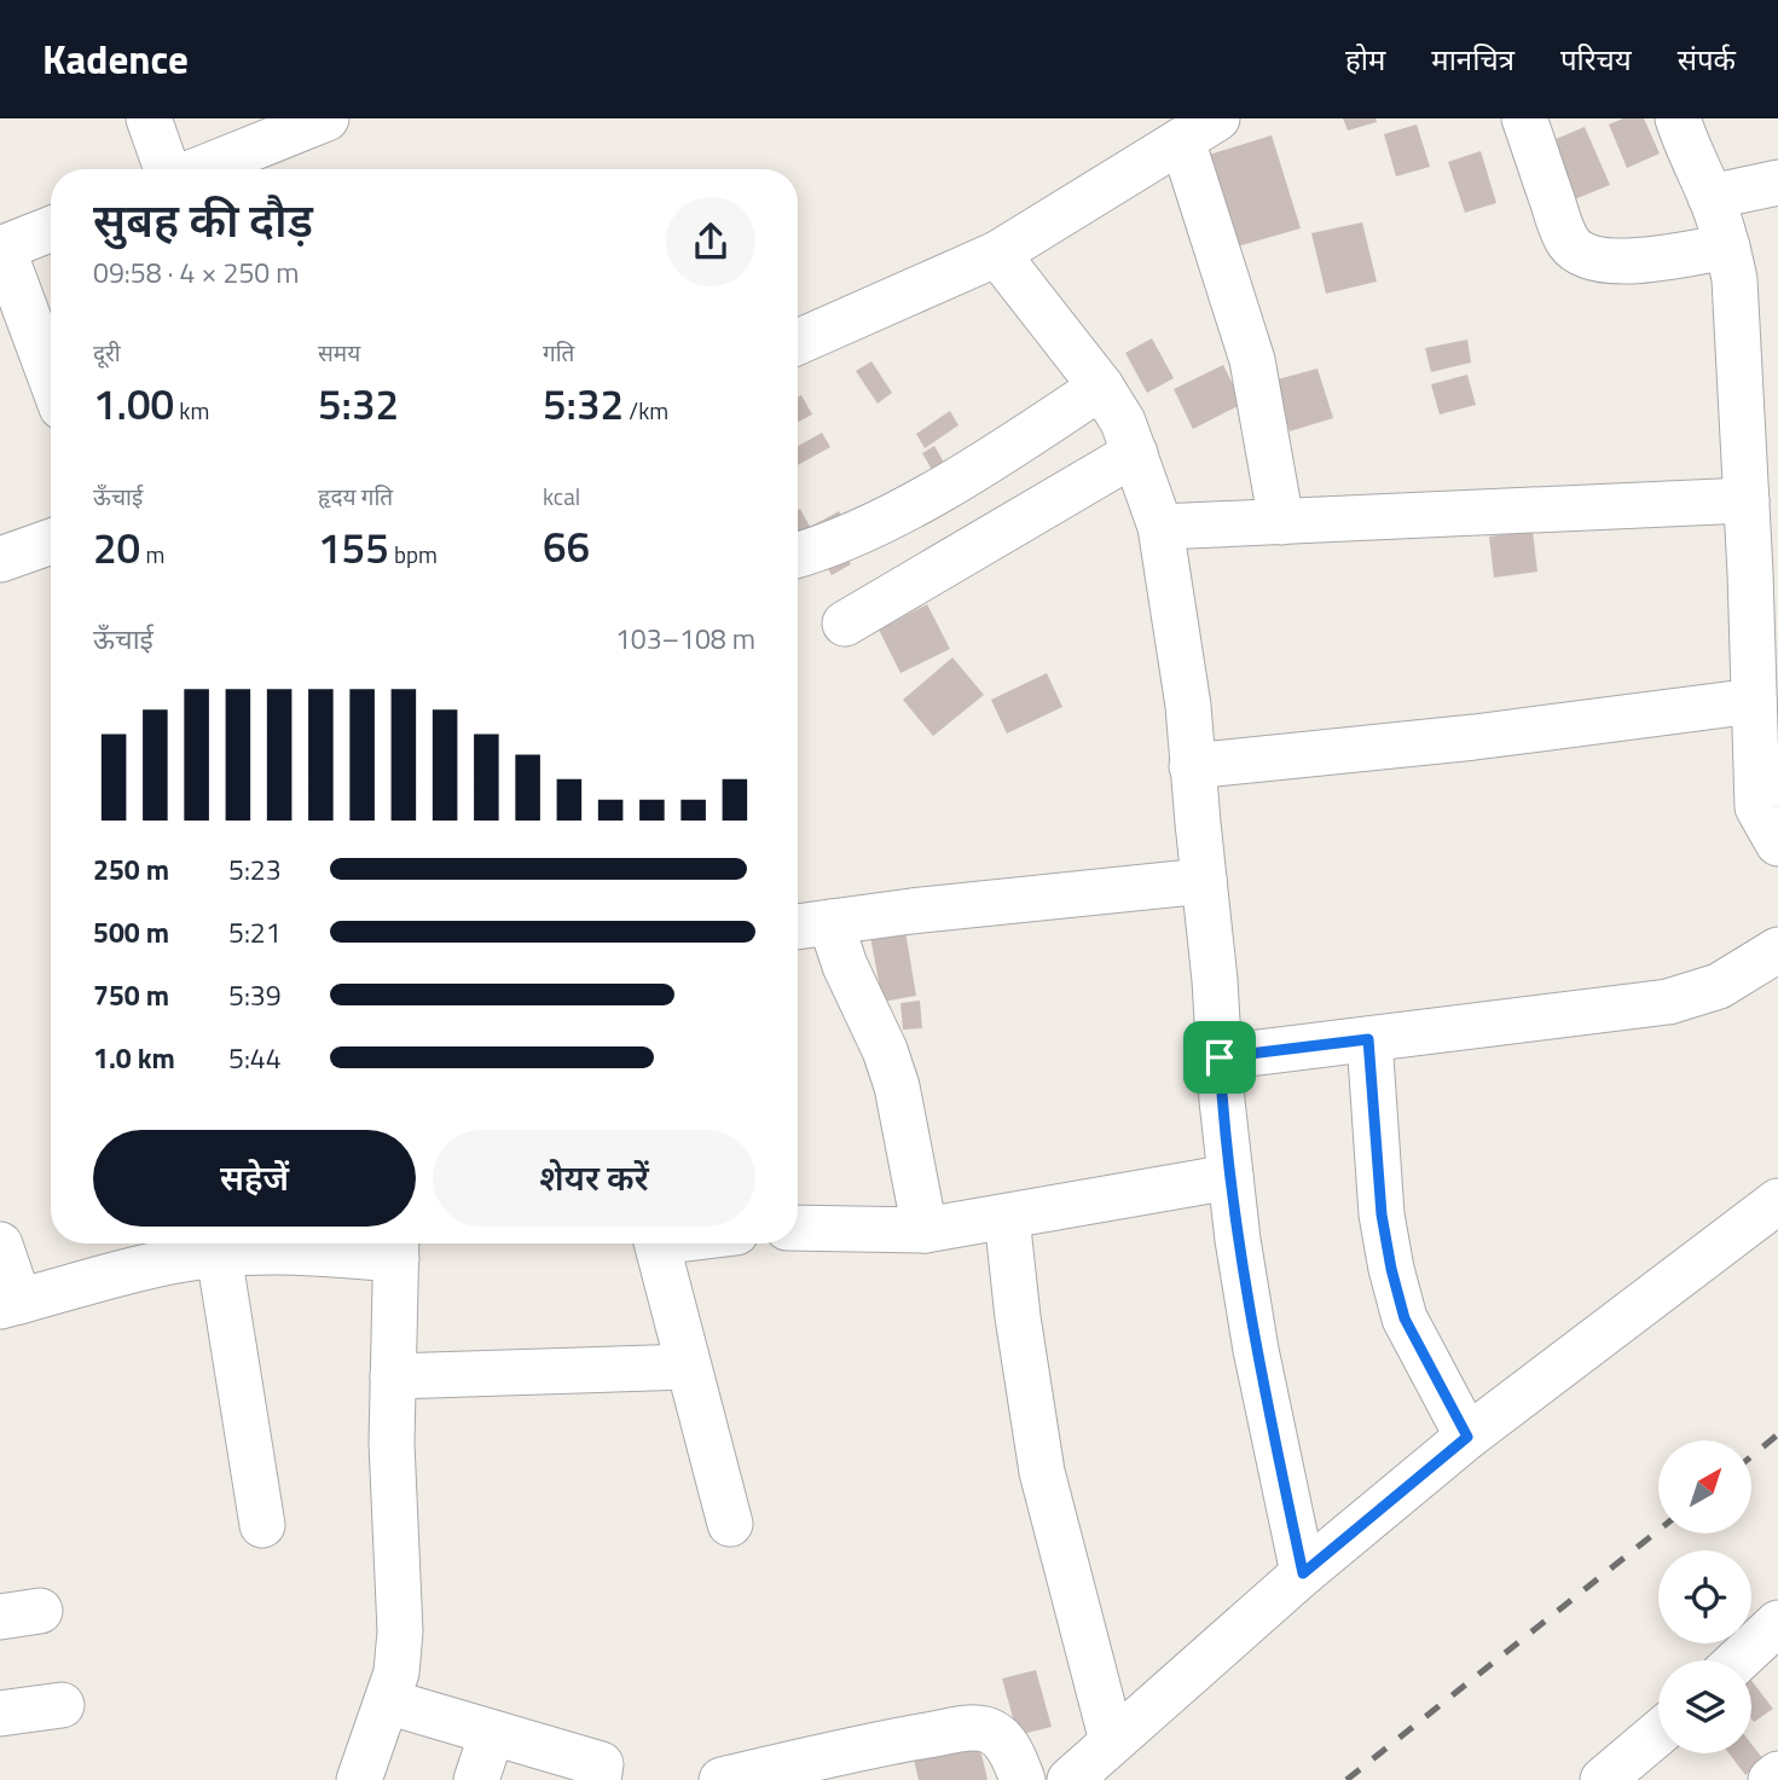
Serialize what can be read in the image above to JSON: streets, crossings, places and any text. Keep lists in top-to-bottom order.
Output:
{
  "north": "top right",
  "page": {
    "header": "Kadence",
    "nav": [
      "होम",
      "मानचित्र",
      "परिचय",
      "संपर्क"
    ],
    "heading": ["सुबह की दौड़", "09:58 · 4 × 250 m"],
    "stats": [
      ["दूरी", "1.00 km"],
      ["समय", "5:32"],
      ["गति", "5:32 /km"],
      ["ऊँचाई", "20 m"],
      ["हृदय गति", "155 bpm"],
      ["kcal", "66"]
    ],
    "chart": ["ऊँचाई", "103–108 m"],
    "list": [
      {
        "name": "250 m",
        "note": "5:23"
      },
      {
        "name": "500 m",
        "note": "5:21"
      },
      {
        "name": "750 m",
        "note": "5:39"
      },
      {
        "name": "1.0 km",
        "note": "5:44"
      }
    ],
    "buttons": ["सहेजें", "शेयर करें"]
  }
}
